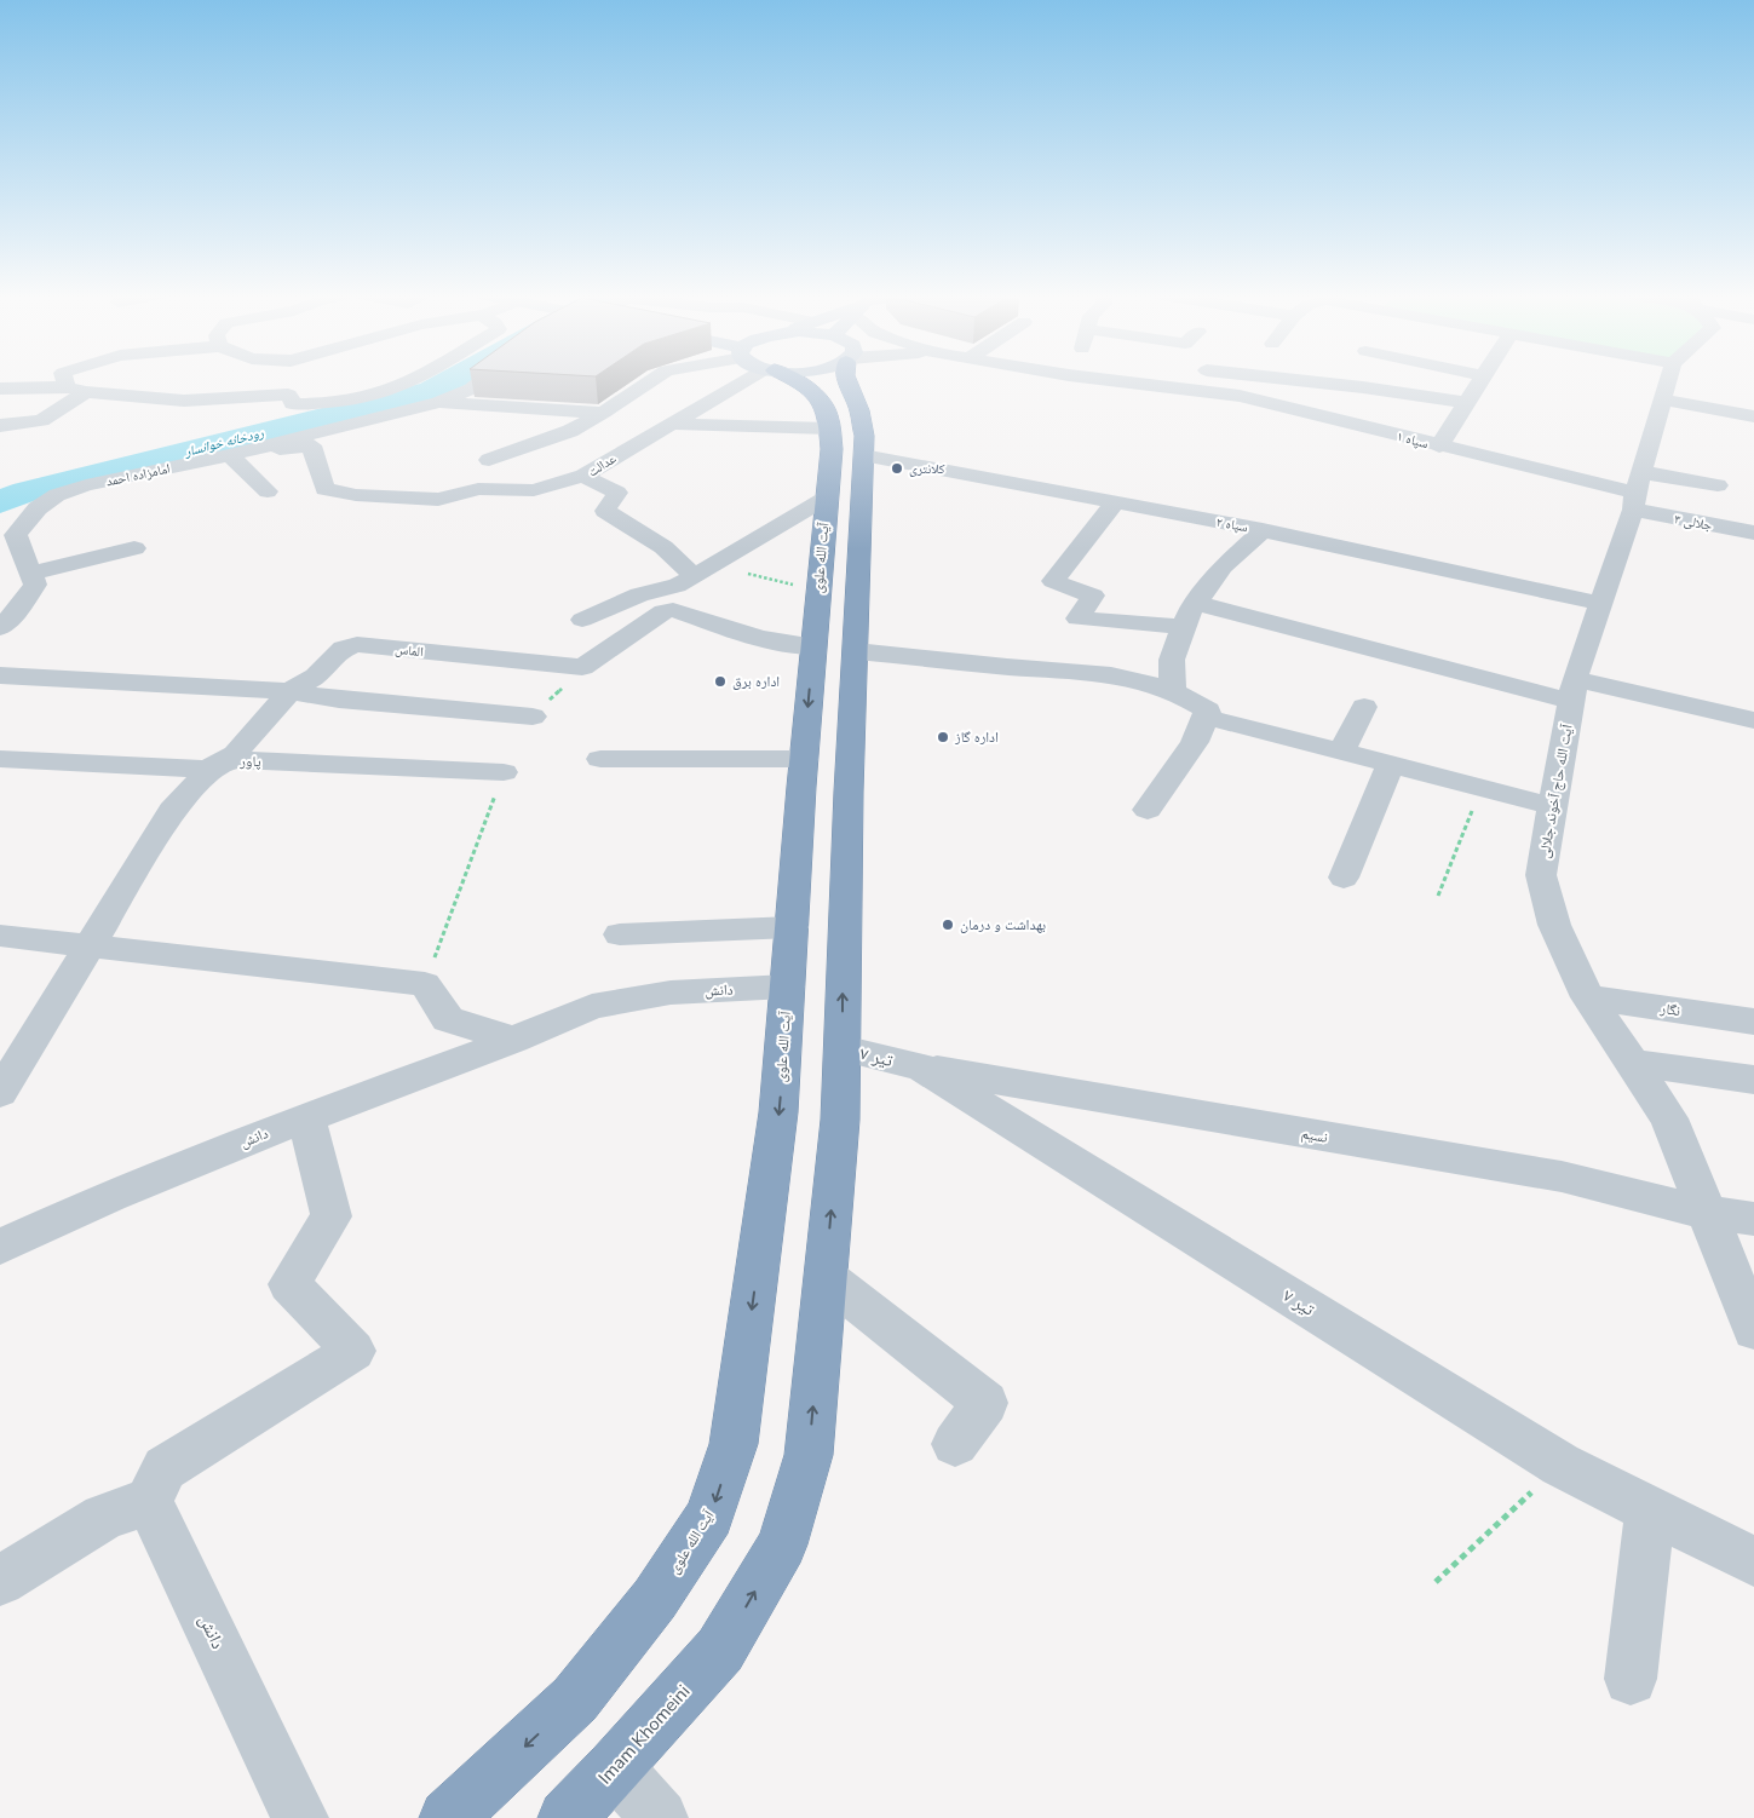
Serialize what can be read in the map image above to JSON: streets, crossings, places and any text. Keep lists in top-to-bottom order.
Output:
{
  "streets": {
    "highway": ["آیت الله علوی", "Imam Khomeini"],
    "street": [
      "سپاه ۱",
      "عدالت",
      "امامزاده احمد",
      "جلالی ۳",
      "سپاه ۲",
      "الماس",
      "پاور",
      "آیت الله حاج آخوند جلالی",
      "دانش",
      "نگار",
      "۷ تیر",
      "نسیم"
    ]
  },
  "crossings": [
    ["سپاه ۱", "جلالی ۳"],
    ["سپاه ۱", "آیت الله حاج آخوند جلالی"],
    ["جلالی ۳", "آیت الله حاج آخوند جلالی"],
    ["سپاه ۲", "آیت الله حاج آخوند جلالی"],
    ["آیت الله علوی", "دانش"],
    ["الماس", "پاور"],
    ["آیت الله حاج آخوند جلالی", "نگار"],
    ["آیت الله حاج آخوند جلالی", "نسیم"],
    ["۷ تیر", "نسیم"]
  ],
  "one_way": ["Imam Khomeini"],
  "water": ["رودخانه خوانسار"],
  "places": [
    "کلانتری",
    "اداره برق",
    "اداره گاز",
    "بهداشت و درمان"
  ]
}
